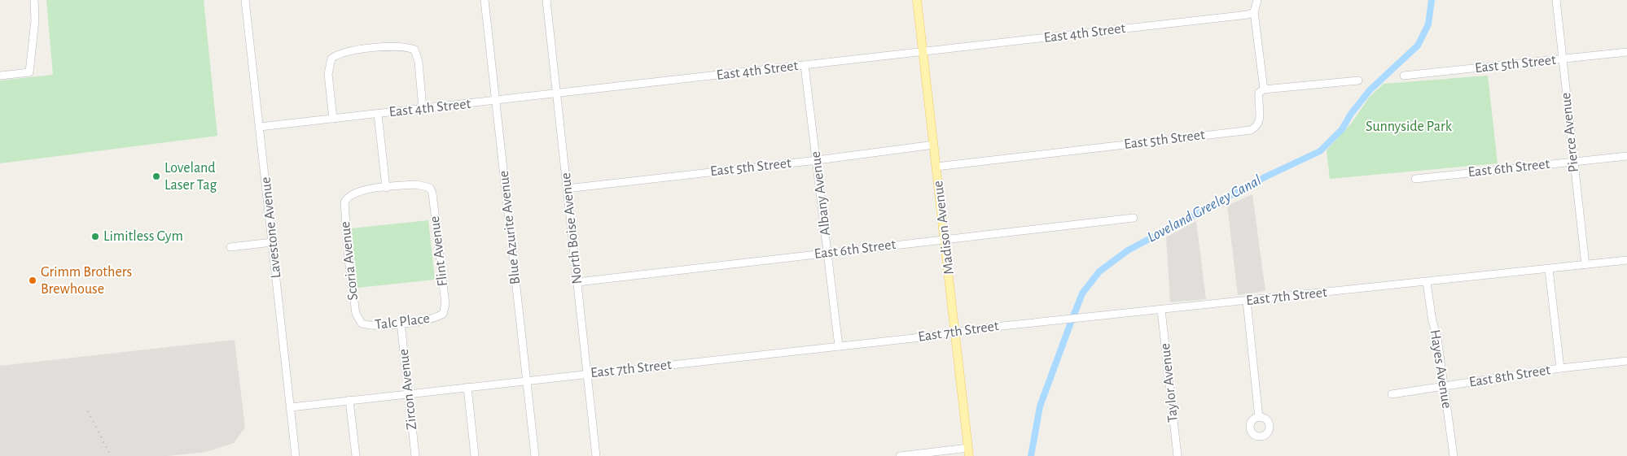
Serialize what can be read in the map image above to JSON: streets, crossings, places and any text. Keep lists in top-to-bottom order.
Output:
{
  "streets": {
    "main road": ["Madison Avenue"],
    "street": [
      "East 4th Street",
      "East 5th Street",
      "Pierce Avenue",
      "East 6th Street",
      "Albany Avenue",
      "Lavestone Avenue",
      "Blue Azurite Avenue",
      "North Boise Avenue",
      "Flint Avenue",
      "Scoria Avenue",
      "East 7th Street",
      "Talc Place",
      "Hayes Avenue",
      "East 8th Street",
      "Taylor Avenue",
      "Zircon Avenue"
    ]
  },
  "crossings": [
    ["East 4th Street", "Albany Avenue"],
    ["East 4th Street", "Lavestone Avenue"],
    ["East 4th Street", "Blue Azurite Avenue"],
    ["East 4th Street", "Madison Avenue"],
    ["East 4th Street", "North Boise Avenue"],
    ["East 5th Street", "Pierce Avenue"],
    ["East 5th Street", "Albany Avenue"],
    ["East 5th Street", "Madison Avenue"],
    ["East 5th Street", "North Boise Avenue"],
    ["Pierce Avenue", "East 6th Street"],
    ["Pierce Avenue", "East 7th Street"],
    ["East 6th Street", "Albany Avenue"],
    ["East 6th Street", "Madison Avenue"],
    ["East 6th Street", "North Boise Avenue"],
    ["Albany Avenue", "East 7th Street"],
    ["Lavestone Avenue", "East 7th Street"],
    ["Blue Azurite Avenue", "East 7th Street"],
    ["Madison Avenue", "East 7th Street"],
    ["North Boise Avenue", "East 7th Street"],
    ["Flint Avenue", "Scoria Avenue"],
    ["Flint Avenue", "Talc Place"],
    ["Scoria Avenue", "Talc Place"],
    ["East 7th Street", "Hayes Avenue"],
    ["East 7th Street", "Taylor Avenue"],
    ["East 7th Street", "Zircon Avenue"],
    ["Talc Place", "Zircon Avenue"],
    ["Hayes Avenue", "East 8th Street"]
  ],
  "water": ["Loveland Greeley Canal"],
  "parks": ["Sunnyside Park"],
  "places": ["Loveland Laser Tag", "Limitless Gym", "Grimm Brothers Brewhouse"]
}
